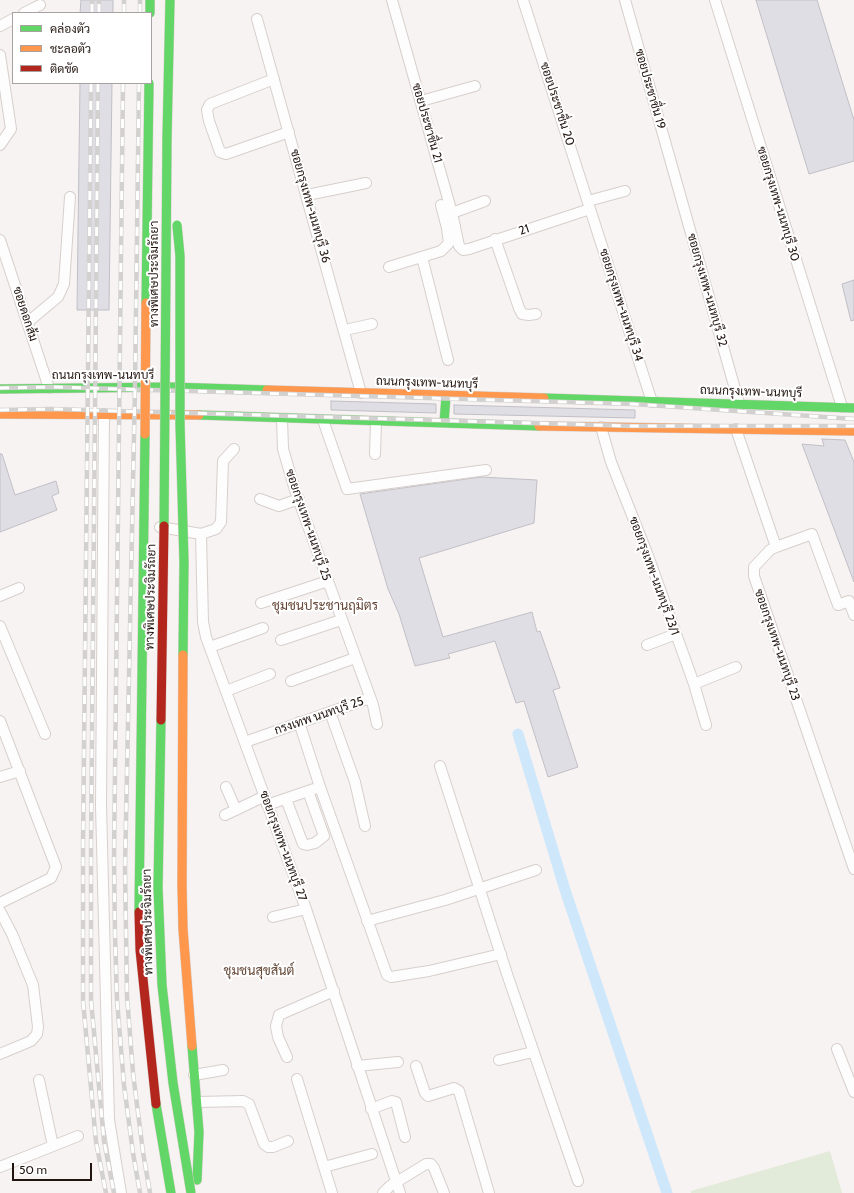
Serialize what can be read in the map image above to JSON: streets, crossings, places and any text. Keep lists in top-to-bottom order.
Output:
{
  "streets": {
    "main road": ["ทางพิเศษประจิมรัถยา", "ถนนกรุงเทพ-นนทบุรี"],
    "street": [
      "ซอยประชาชื่น 19",
      "ซอยประชาชื่น 20",
      "ซอยประชาชื่น 21",
      "ซอยกรุงเทพ-นนทบุรี 30",
      "ซอยกรุงเทพ-นนทบุรี 36",
      "21",
      "ซอยกรุงเทพ-นนทบุรี 32",
      "ซอยกรุงเทพ-นนทบุรี 34",
      "ซอยดอกส้ม",
      "ซอยกรุงเทพ-นนทบุรี 25",
      "ซอยกรุงเทพ-นนทบุรี 23/1",
      "ซอยกรุงเทพ-นนทบุรี 23",
      "กรงเทพ นนทบุรี 25",
      "ซอยกรุงเทพ-นนทบุรี 27"
    ]
  },
  "crossings": [
    ["ซอยประชาชื่น 19", "ซอยกรุงเทพ-นนทบุรี 32"],
    ["ซอยประชาชื่น 20", "21"],
    ["ซอยประชาชื่น 20", "ซอยกรุงเทพ-นนทบุรี 34"],
    ["ซอยประชาชื่น 21", "21"],
    ["ซอยกรุงเทพ-นนทบุรี 30", "ถนนกรุงเทพ-นนทบุรี"],
    ["ซอยกรุงเทพ-นนทบุรี 36", "ถนนกรุงเทพ-นนทบุรี"],
    ["21", "ซอยกรุงเทพ-นนทบุรี 34"],
    ["ซอยกรุงเทพ-นนทบุรี 32", "ถนนกรุงเทพ-นนทบุรี"],
    ["ซอยกรุงเทพ-นนทบุรี 34", "ถนนกรุงเทพ-นนทบุรี"],
    ["ซอยดอกส้ม", "ถนนกรุงเทพ-นนทบุรี"],
    ["ถนนกรุงเทพ-นนทบุรี", "ซอยกรุงเทพ-นนทบุรี 25"],
    ["ถนนกรุงเทพ-นนทบุรี", "ซอยกรุงเทพ-นนทบุรี 23/1"],
    ["ซอยกรุงเทพ-นนทบุรี 25", "กรงเทพ นนทบุรี 25"],
    ["กรงเทพ นนทบุรี 25", "ซอยกรุงเทพ-นนทบุรี 27"]
  ],
  "districts": ["ชุมชนประชานฤมิตร", "ชุมชนสุขสันต์"],
  "legend": ["คล่องตัว", "ชะลอตัว", "ติดขัด"],
  "scale_bar": "50 m"
}
